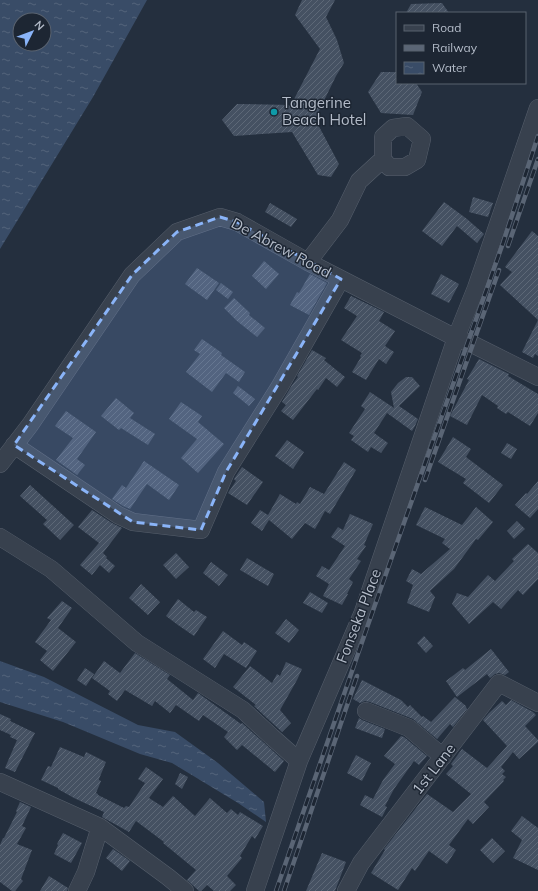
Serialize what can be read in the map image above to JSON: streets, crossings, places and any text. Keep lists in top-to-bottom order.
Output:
{
  "streets": {
    "street": ["De Abrew Road", "Fonseka Place", "1st Lane"]
  },
  "crossings": [
    ["De Abrew Road", "Fonseka Place"]
  ],
  "places": ["Tangerine Beach Hotel"],
  "legend": ["Road", "Railway", "Water"],
  "north": "top right"
}
